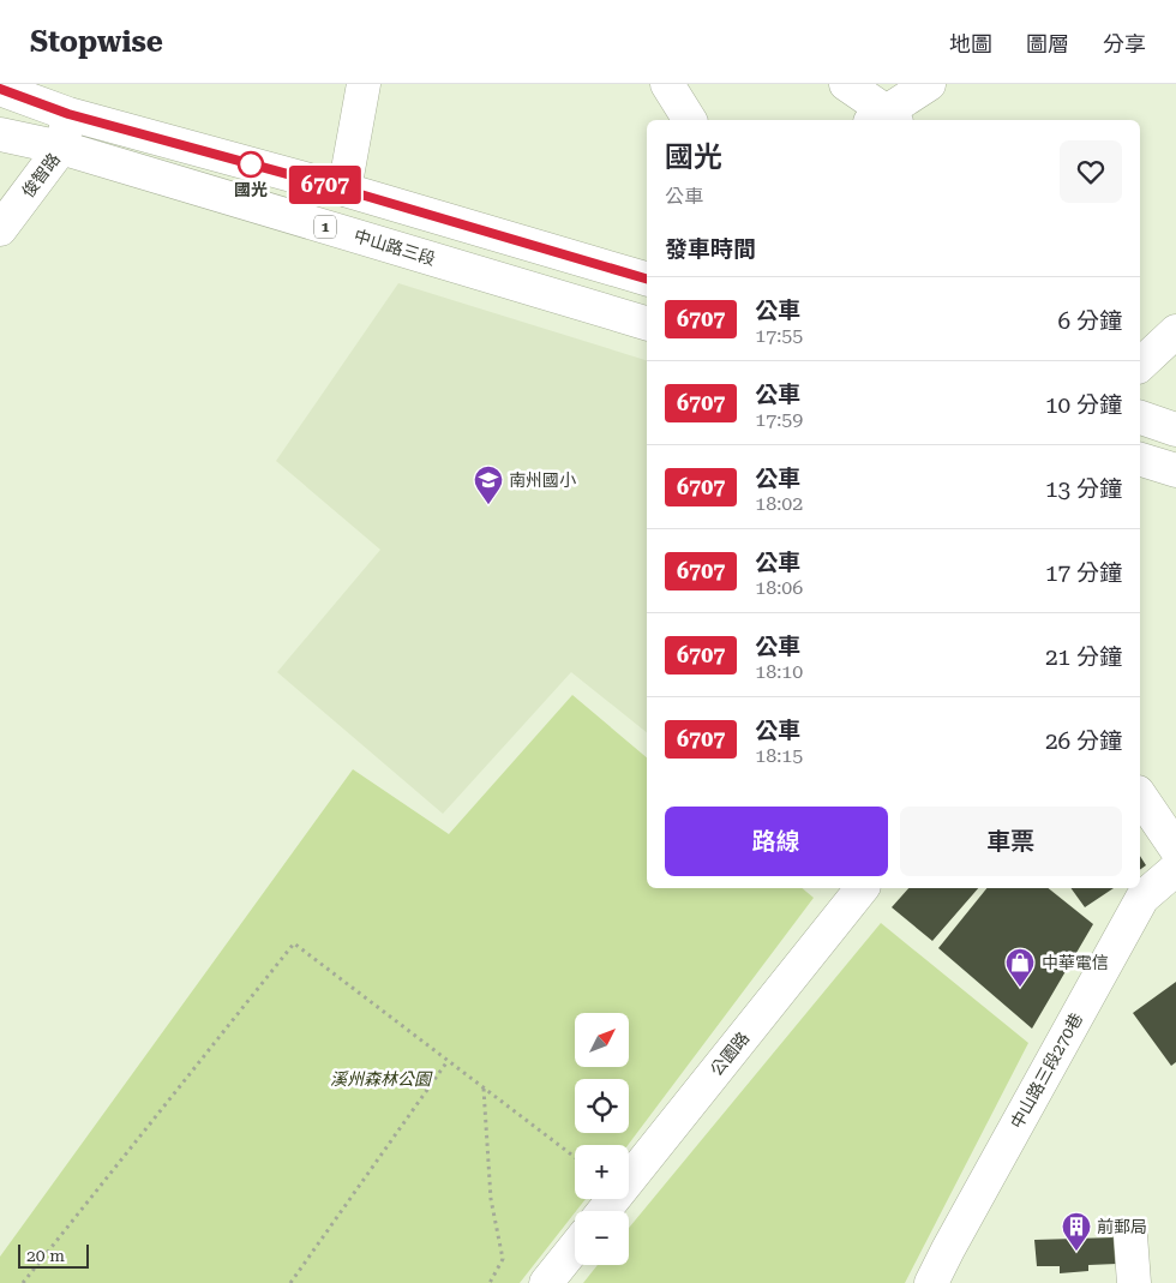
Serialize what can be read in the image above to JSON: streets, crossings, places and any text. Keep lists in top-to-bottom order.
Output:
{
  "streets": {
    "main road": [
      "俊智路",
      "1",
      "中山路三段",
      "公園路",
      "中山路三段270巷"
    ]
  },
  "crossings": [
    ["俊智路", "中山路三段"]
  ],
  "parks": ["溪州森林公園"],
  "places": {
    "other": ["國光"],
    "school or university": ["南州國小"],
    "shop": ["中華電信"],
    "building": ["前郵局"]
  },
  "lines": ["bus line 6707"],
  "scale_bar": "20 m",
  "north": "top right",
  "page": {
    "header": "Stopwise",
    "nav": ["地圖", "圖層", "分享"],
    "on_map": "6707",
    "heading": [
      ["國光", "公車"],
      "發車時間"
    ],
    "list": [
      {
        "mark": "6707",
        "name": "公車",
        "note": "17:55",
        "value": "6 分鐘"
      },
      {
        "mark": "6707",
        "name": "公車",
        "note": "17:59",
        "value": "10 分鐘"
      },
      {
        "mark": "6707",
        "name": "公車",
        "note": "18:02",
        "value": "13 分鐘"
      },
      {
        "mark": "6707",
        "name": "公車",
        "note": "18:06",
        "value": "17 分鐘"
      },
      {
        "mark": "6707",
        "name": "公車",
        "note": "18:10",
        "value": "21 分鐘"
      },
      {
        "mark": "6707",
        "name": "公車",
        "note": "18:15",
        "value": "26 分鐘"
      }
    ],
    "buttons": ["路線", "車票"],
    "map_buttons": ["+", "−"],
    "scale": "20 m"
  }
}
